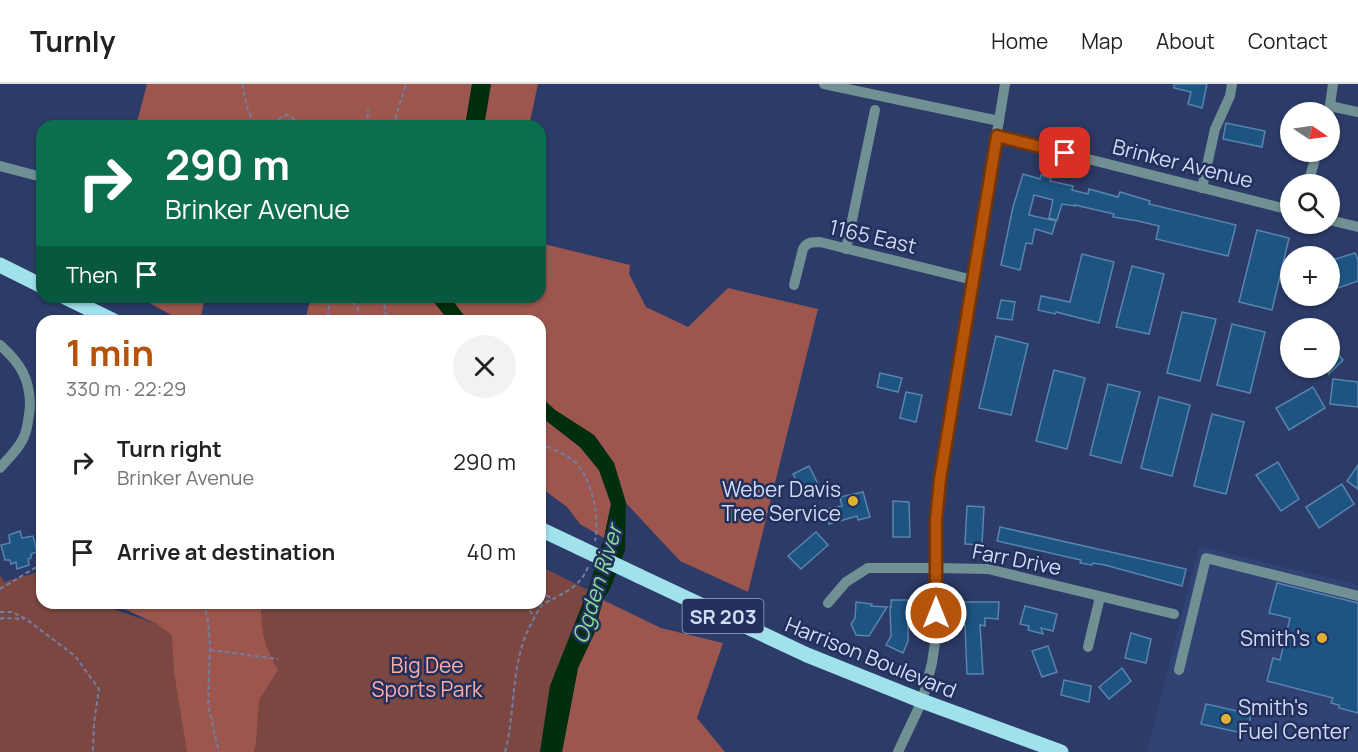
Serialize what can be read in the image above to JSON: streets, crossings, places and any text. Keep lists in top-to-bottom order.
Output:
{
  "streets": {
    "main road": ["SR 203", "Harrison Boulevard"],
    "street": ["Brinker Avenue", "1165 East", "Farr Drive"]
  },
  "water": ["Ogden River"],
  "parks": ["Big Dee Sports Park"],
  "places": ["Weber Davis Tree Service", "Smith's", "Smith's Fuel Center"],
  "north": "right",
  "page": {
    "header": "Turnly",
    "nav": [
      "Home",
      "Map",
      "About",
      "Contact"
    ],
    "map_buttons": ["+", "−"],
    "turn": ["290 m", "Brinker Avenue"],
    "then": "Then",
    "heading": ["1 min", "330 m · 22:29"],
    "list": [
      {
        "name": "Turn right",
        "note": "Brinker Avenue",
        "value": "290 m"
      },
      {
        "name": "Arrive at destination",
        "value": "40 m"
      }
    ]
  }
}
